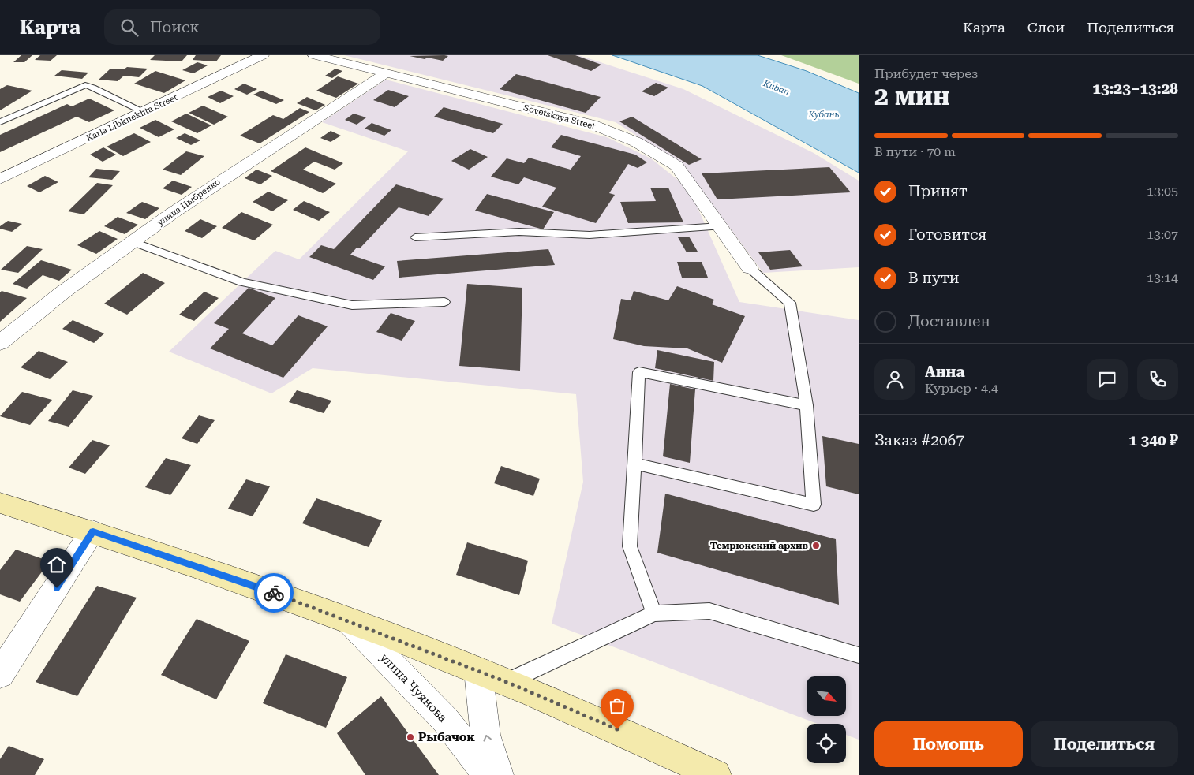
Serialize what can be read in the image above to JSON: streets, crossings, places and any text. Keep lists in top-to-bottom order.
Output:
{
  "streets": {
    "street": [
      "Sovetskaya Street",
      "Karla Libknekhta Street",
      "улица Цыбренко",
      "улица Чуянова"
    ]
  },
  "crossings": [
    ["Sovetskaya Street", "улица Цыбренко"]
  ],
  "water": ["Kuban", "Кубань"],
  "places": ["Темрюкский архив", "Рыбачок"],
  "north": "bottom right",
  "page": {
    "header": "Карта",
    "search": "Поиск",
    "nav": ["Карта", "Слои", "Поделиться"],
    "heading": ["2 мин", "Прибудет через", "13:23–13:28"],
    "panel": [
      "Анна",
      "Курьер · 4.4",
      "Заказ #2067",
      "1 340 ₽"
    ],
    "bar": "В пути · 70 m",
    "list": [
      ["Принят", "13:05"],
      ["Готовится", "13:07"],
      ["В пути", "13:14"],
      "Доставлен"
    ],
    "buttons": ["Помощь", "Поделиться"]
  }
}
